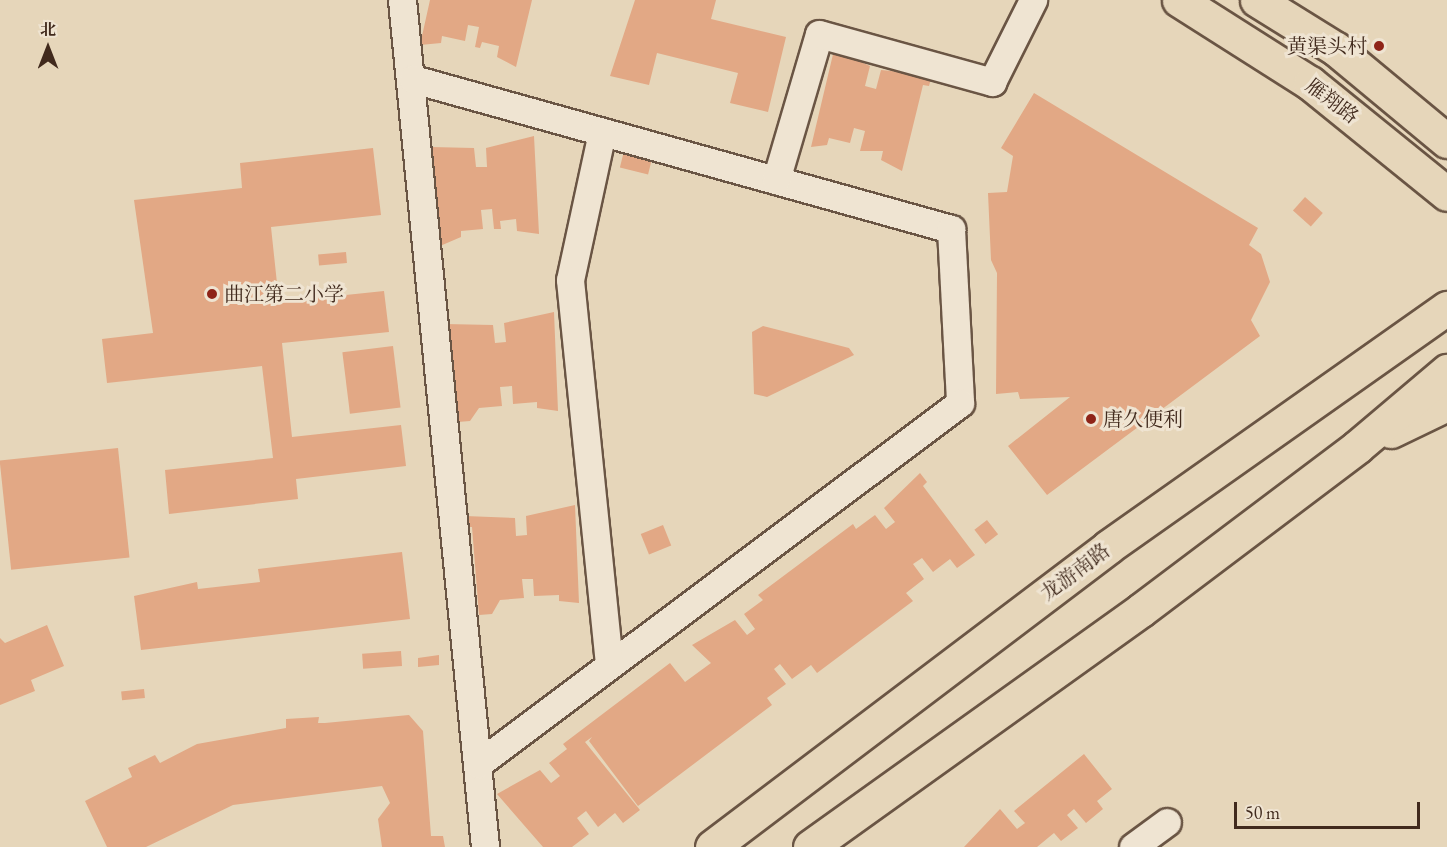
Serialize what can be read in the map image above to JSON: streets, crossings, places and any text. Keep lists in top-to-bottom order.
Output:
{
  "streets": {
    "main road": ["雁翔路", "龙游南路"]
  },
  "places": ["黄渠头村", "曲江第二小学", "唐久便利"],
  "scale_bar": "50 m",
  "north": "top"
}
